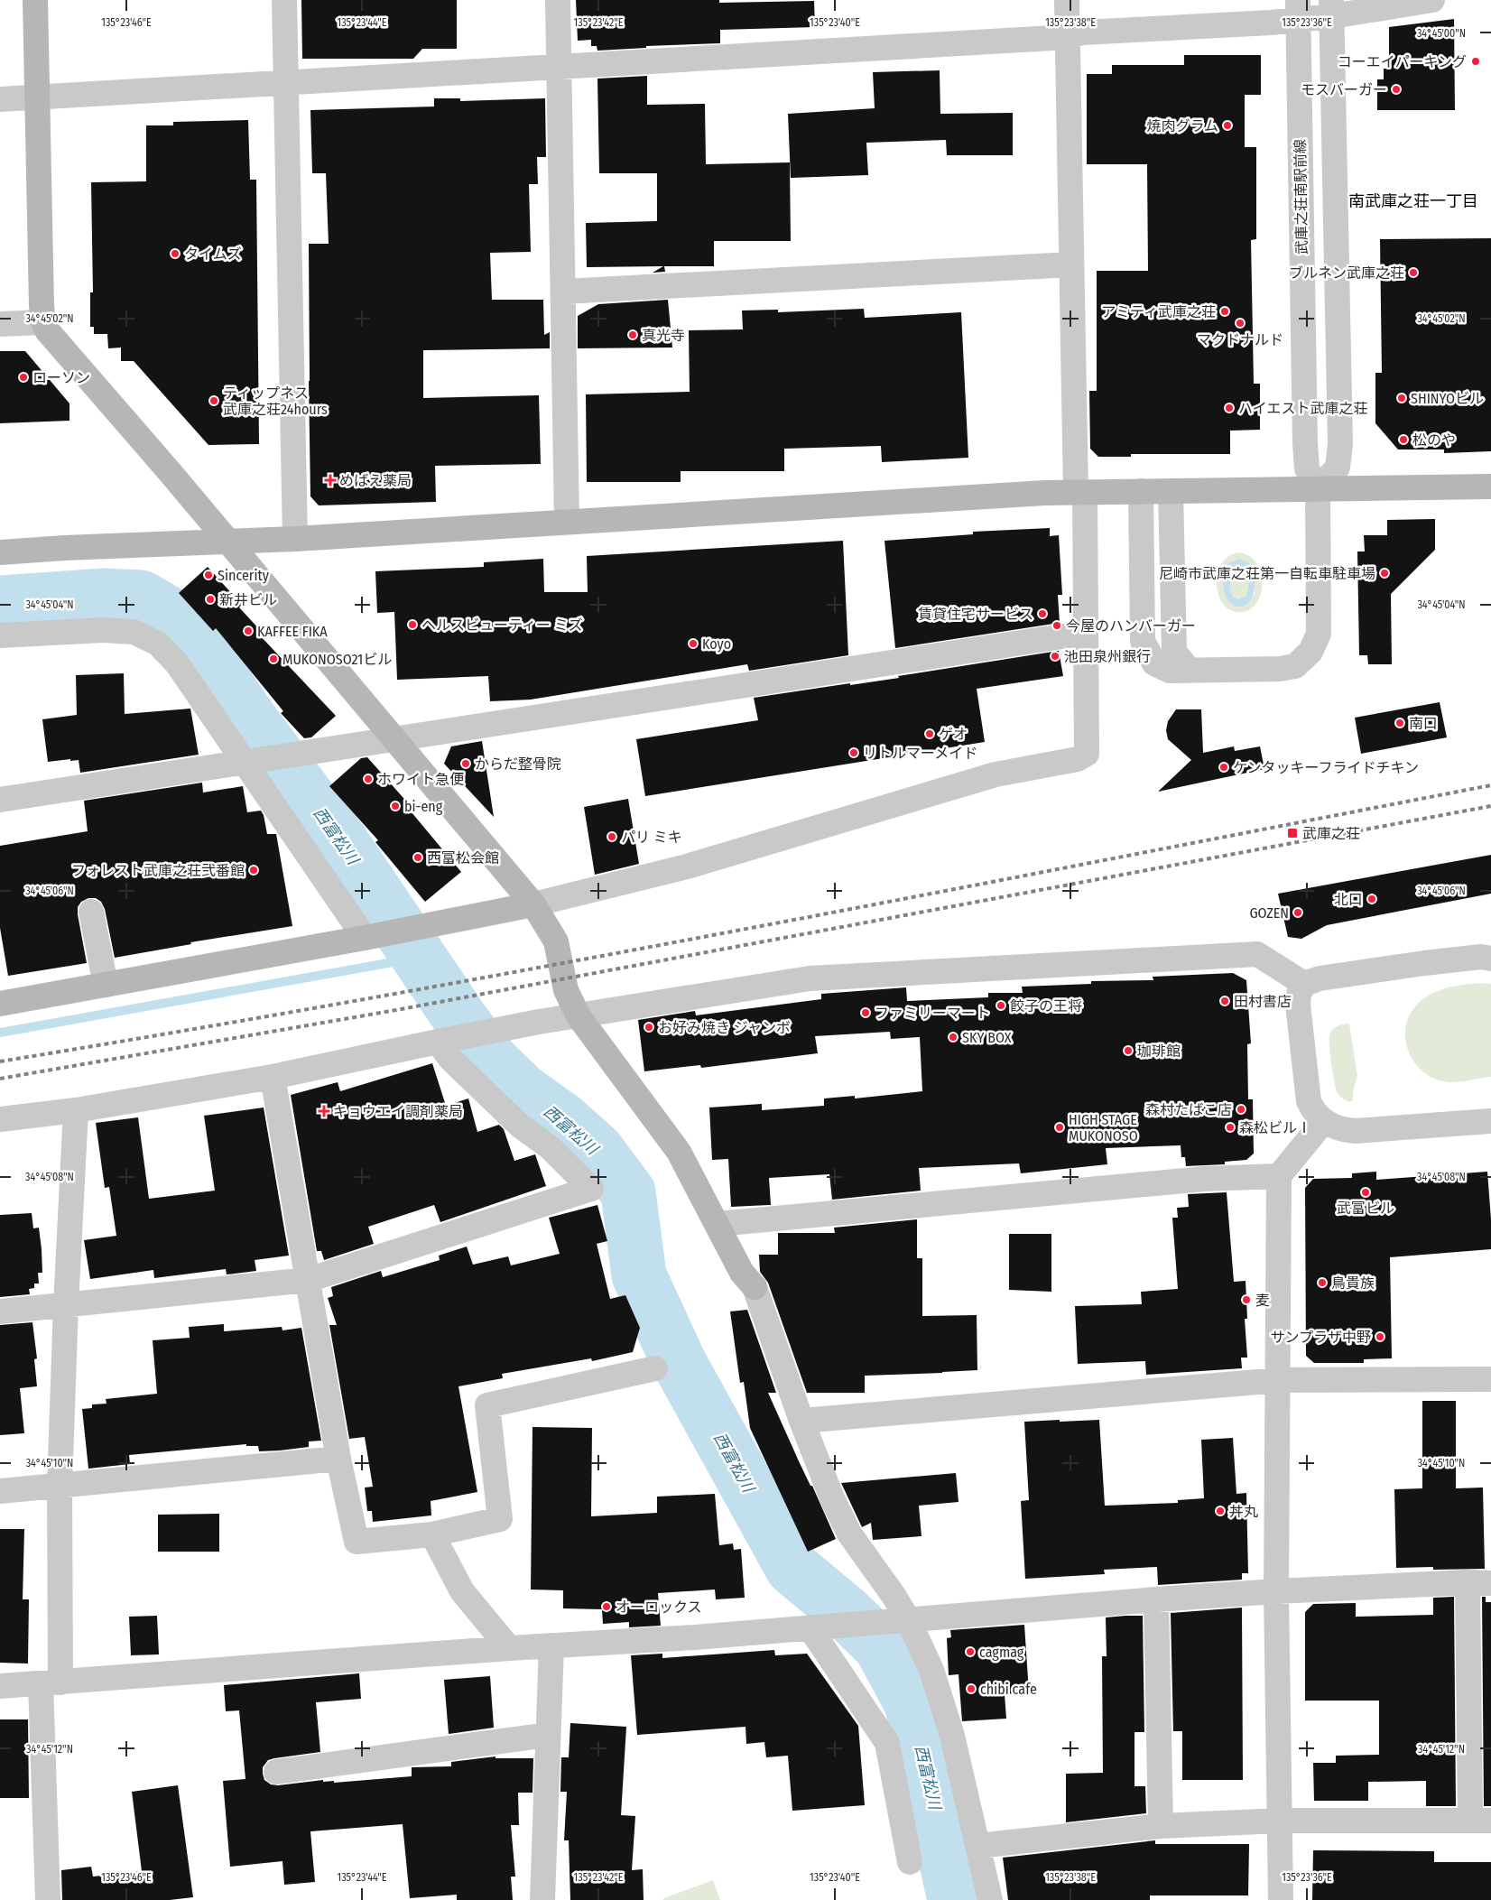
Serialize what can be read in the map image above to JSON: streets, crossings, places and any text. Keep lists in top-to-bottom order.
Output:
{
  "streets": {
    "street": ["武庫之荘南駅前線"]
  },
  "districts": ["南武庫之荘一丁目"],
  "water": ["西富松川"],
  "places": {
    "other": [
      "コーエイパーキング",
      "モスバーガー",
      "焼肉グラム",
      "タイムズ",
      "ブルネン武庫之荘",
      "アミティ武庫之荘",
      "マクドナルド",
      "真光寺",
      "ローソン",
      "SHINYOビル",
      "ティップネス 武庫之荘24hours",
      "ハイエスト武庫之荘",
      "松のや",
      "尼崎市武庫之荘第一自転車駐車場",
      "Sincerity",
      "新井ビル",
      "賃貸住宅サービス",
      "ヘルスビューティー ミズ",
      "今屋のハンバーガー",
      "KAFFEE FIKA",
      "Koyo",
      "池田泉州銀行",
      "MUKONOSO21ビル",
      "南口",
      "ゲオ",
      "リトルマーメイド",
      "からだ整骨院",
      "ケンタッキーフライドチキン",
      "ホワイト急便",
      "bi-eng",
      "パリ ミキ",
      "西富松会館",
      "フォレスト武庫之荘弐番館",
      "北口",
      "GOZEN",
      "田村書店",
      "餃子の王将",
      "ファミリーマート",
      "お好み焼き ジャンボ",
      "SKY BOX",
      "珈琲館",
      "森村たばこ店",
      "HIGH STAGE MUKONOSO",
      "森松ビルⅠ",
      "武富ビル",
      "鳥貴族",
      "麦",
      "サンプラザ中野",
      "丼丸",
      "オーロックス",
      "cagmag",
      "chibi cafe"
    ],
    "health": ["めばえ薬局", "キョウエイ調剤薬局"],
    "transit": ["武庫之荘"]
  },
  "coordinates": [
    "135°23'46\"E",
    "135°23'44\"E",
    "135°23'42\"E",
    "135°23'40\"E",
    "135°23'38\"E",
    "135°23'36\"E",
    "34°45'00\"N",
    "34°45'02\"N",
    "34°45'04\"N",
    "34°45'06\"N",
    "34°45'08\"N",
    "34°45'10\"N",
    "34°45'12\"N"
  ]
}
